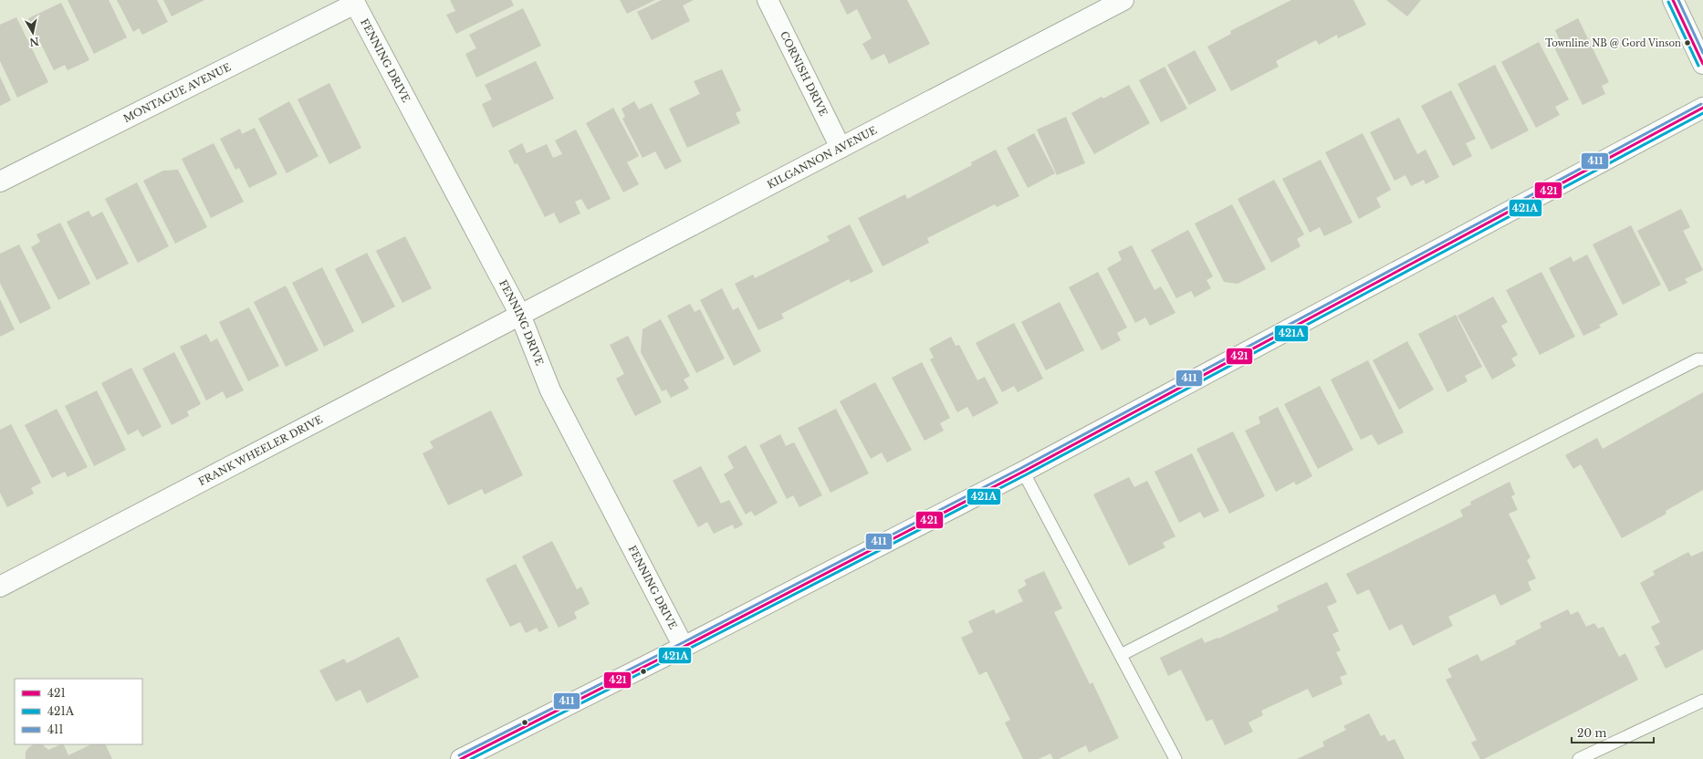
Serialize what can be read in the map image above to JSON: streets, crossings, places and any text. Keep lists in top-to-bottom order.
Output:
{
  "streets": {
    "street": [
      "FENNING DRIVE",
      "CORNISH DRIVE",
      "MONTAGUE AVENUE",
      "KILGANNON AVENUE",
      "FRANK WHEELER DRIVE"
    ]
  },
  "crossings": [
    ["FENNING DRIVE", "MONTAGUE AVENUE"],
    ["FENNING DRIVE", "KILGANNON AVENUE"],
    ["FENNING DRIVE", "FRANK WHEELER DRIVE"],
    ["CORNISH DRIVE", "KILGANNON AVENUE"],
    ["KILGANNON AVENUE", "FRANK WHEELER DRIVE"]
  ],
  "places": ["Townline NB @ Gord Vinson"],
  "lines": ["transit line 421", "transit line 411", "transit line 421A"],
  "legend": ["421", "421A", "411"],
  "scale_bar": "20 m",
  "north": "bottom"
}
